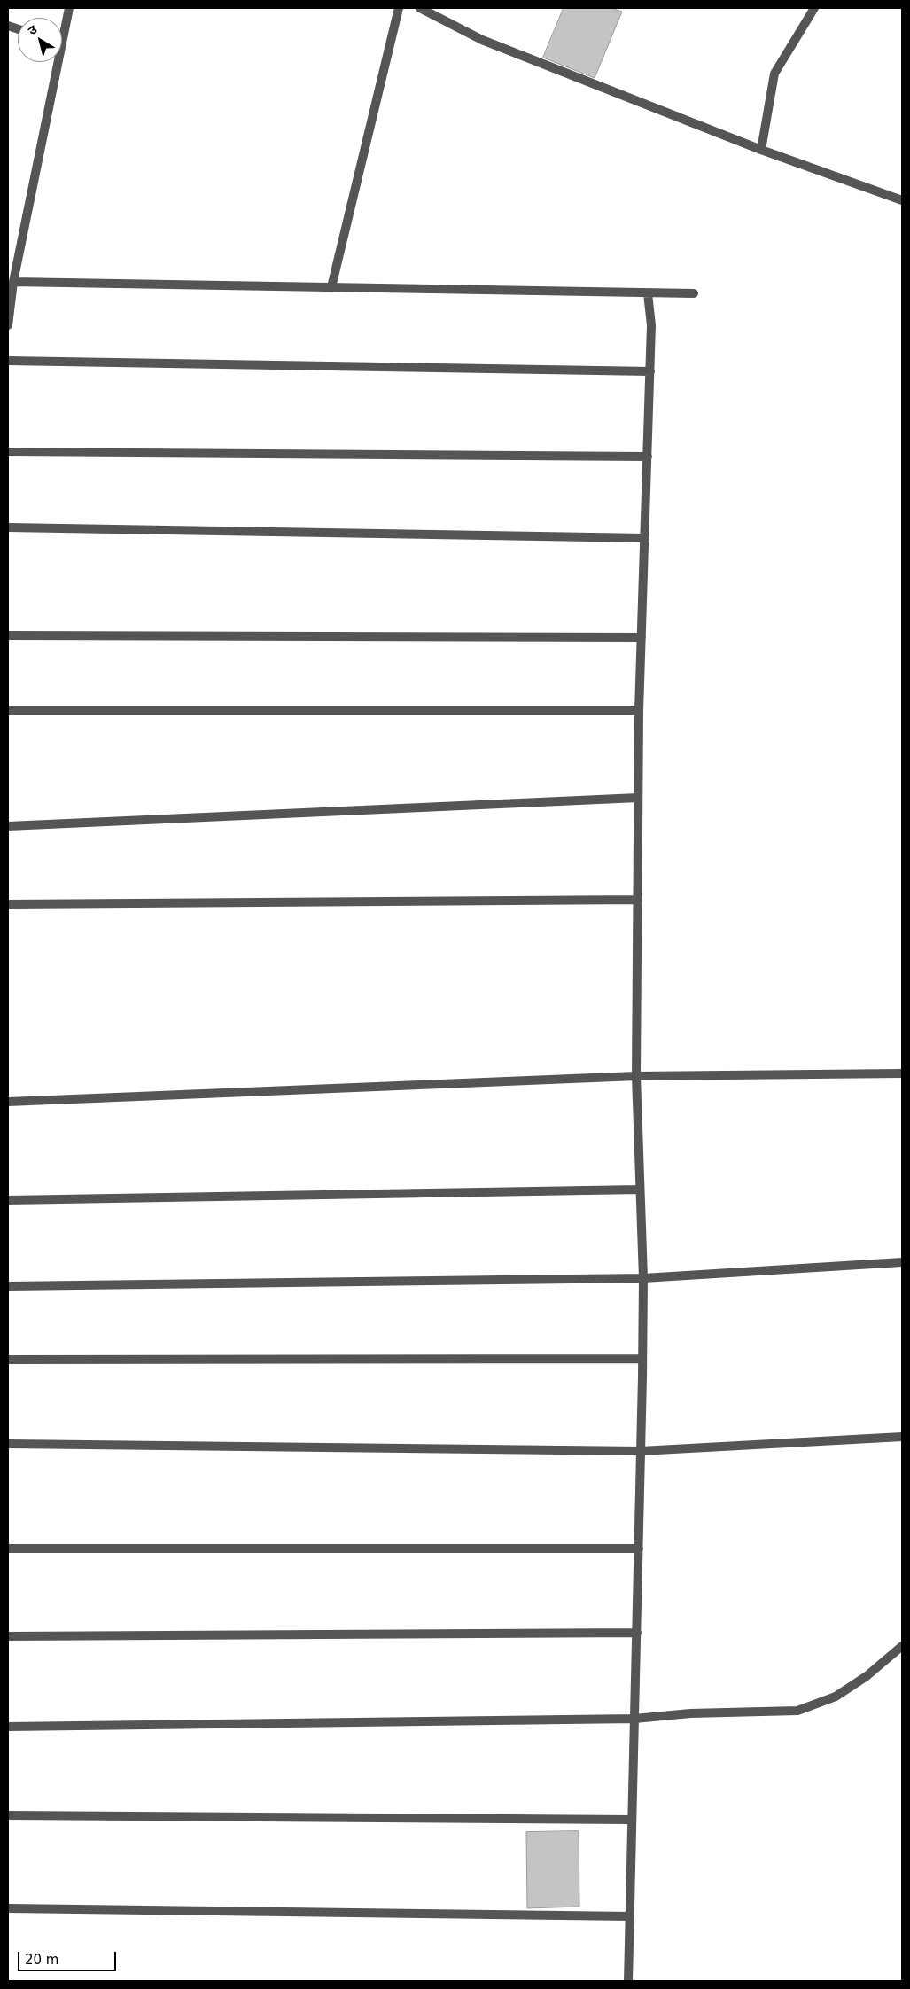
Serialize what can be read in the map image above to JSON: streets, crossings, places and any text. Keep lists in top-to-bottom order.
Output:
{
  "scale_bar": "20 m",
  "north": "top left"
}
